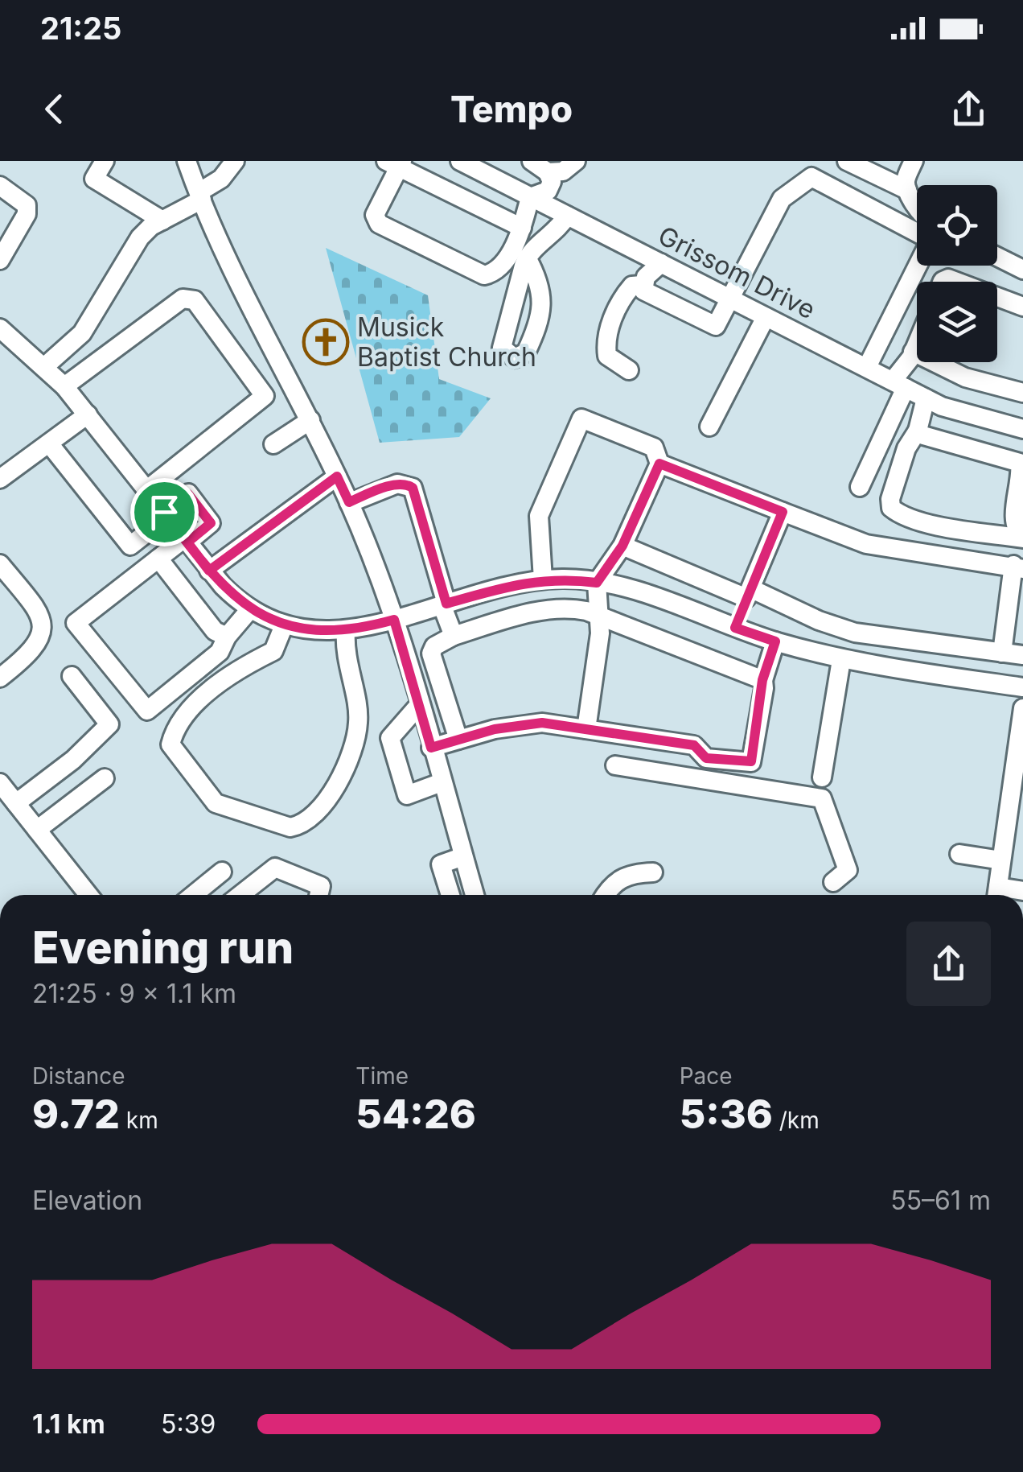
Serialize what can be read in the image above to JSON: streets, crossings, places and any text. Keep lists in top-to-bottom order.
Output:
{
  "streets": {
    "street": ["Grissom Drive"]
  },
  "places": {
    "church": ["Musick Baptist Church"]
  },
  "page": {
    "status": "21:25",
    "header": "Tempo",
    "heading": ["Evening run", "21:25 · 9 × 1.1 km"],
    "stats": [
      ["Distance", "9.72 km"],
      ["Time", "54:26"],
      ["Pace", "5:36 /km"]
    ],
    "chart": ["Elevation", "55–61 m"],
    "list": [
      {
        "name": "1.1 km",
        "note": "5:39"
      }
    ]
  }
}
